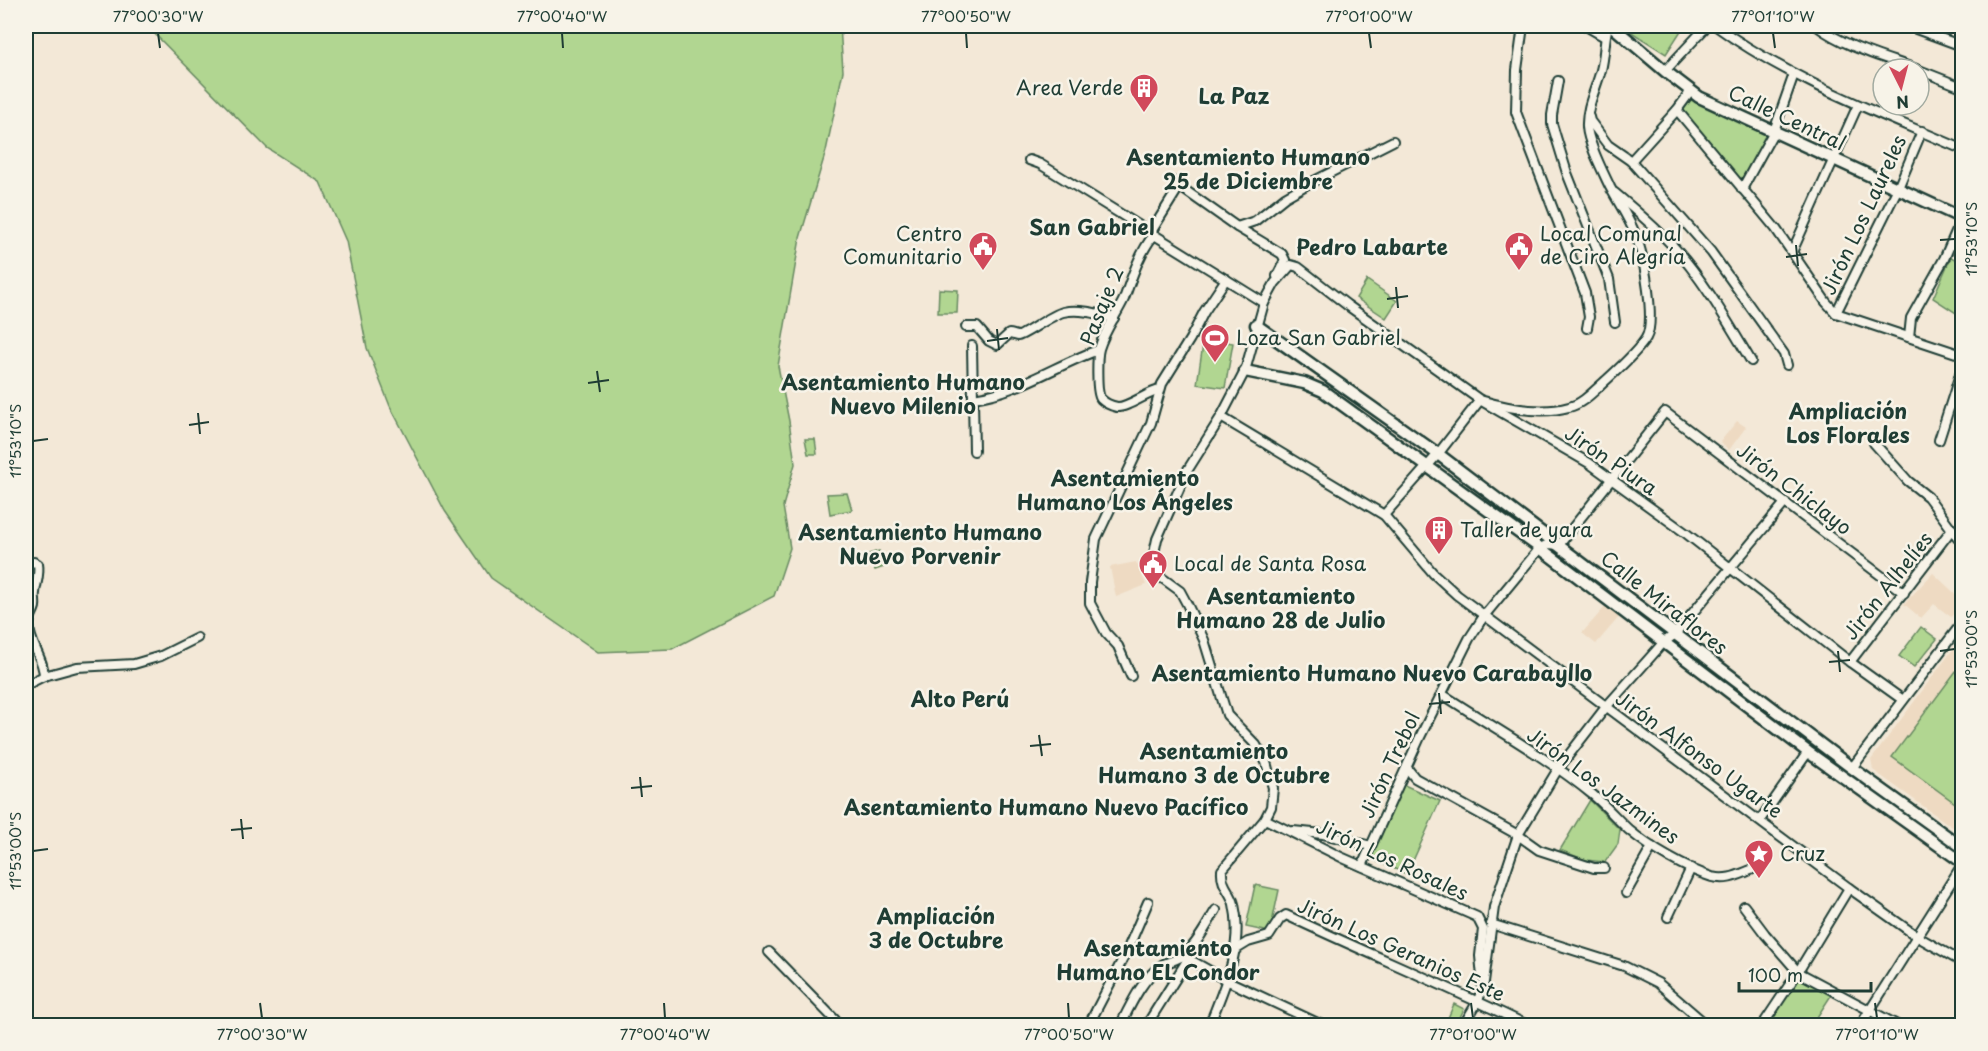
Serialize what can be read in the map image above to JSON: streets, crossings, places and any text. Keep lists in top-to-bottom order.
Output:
{
  "streets": {
    "street": [
      "Calle Central",
      "Jirón Los Laureles",
      "Pasaje 2",
      "Jirón Piura",
      "Jirón Chiclayo",
      "Jirón Alhelíes",
      "Calle Miraflores",
      "Jirón Alfonso Ugarte",
      "Jirón Trebol",
      "Jirón Los Jazmines",
      "Jirón Los Rosales",
      "Jirón Los Geranios Este"
    ]
  },
  "crossings": [
    ["Calle Central", "Jirón Los Laureles"],
    ["Jirón Piura", "Jirón Chiclayo"],
    ["Jirón Piura", "Jirón Alhelíes"],
    ["Jirón Chiclayo", "Jirón Alhelíes"],
    ["Calle Miraflores", "Jirón Trebol"],
    ["Jirón Alfonso Ugarte", "Jirón Trebol"],
    ["Jirón Trebol", "Jirón Los Jazmines"],
    ["Jirón Trebol", "Jirón Los Rosales"]
  ],
  "districts": [
    "La Paz",
    "Asentamiento Humano 25 de Diciembre",
    "San Gabriel",
    "Pedro Labarte",
    "Asentamiento Humano Nuevo Milenio",
    "Ampliación Los Florales",
    "Asentamiento Humano Los Ángeles",
    "Asentamiento Humano Nuevo Porvenir",
    "Asentamiento Humano 28 de Julio",
    "Asentamiento Humano Nuevo Carabayllo",
    "Alto Perú",
    "Asentamiento Humano 3 de Octubre",
    "Asentamiento Humano Nuevo Pacífico",
    "Ampliación 3 de Octubre",
    "Asentamiento Humano EL Condor"
  ],
  "places": {
    "building": ["Area Verde", "Taller de yara"],
    "public building": ["Centro Comunitario", "Local Comunal de Ciro Alegría", "Local de Santa Rosa"],
    "sports": ["Loza San Gabriel"],
    "place": ["Cruz"]
  },
  "scale_bar": "100 m",
  "north": "bottom",
  "coordinates": [
    "77°00'30\"W",
    "77°00'40\"W",
    "77°00'50\"W",
    "77°01'00\"W",
    "77°01'10\"W",
    "11°53'10\"S",
    "11°53'00\"S"
  ]
}
